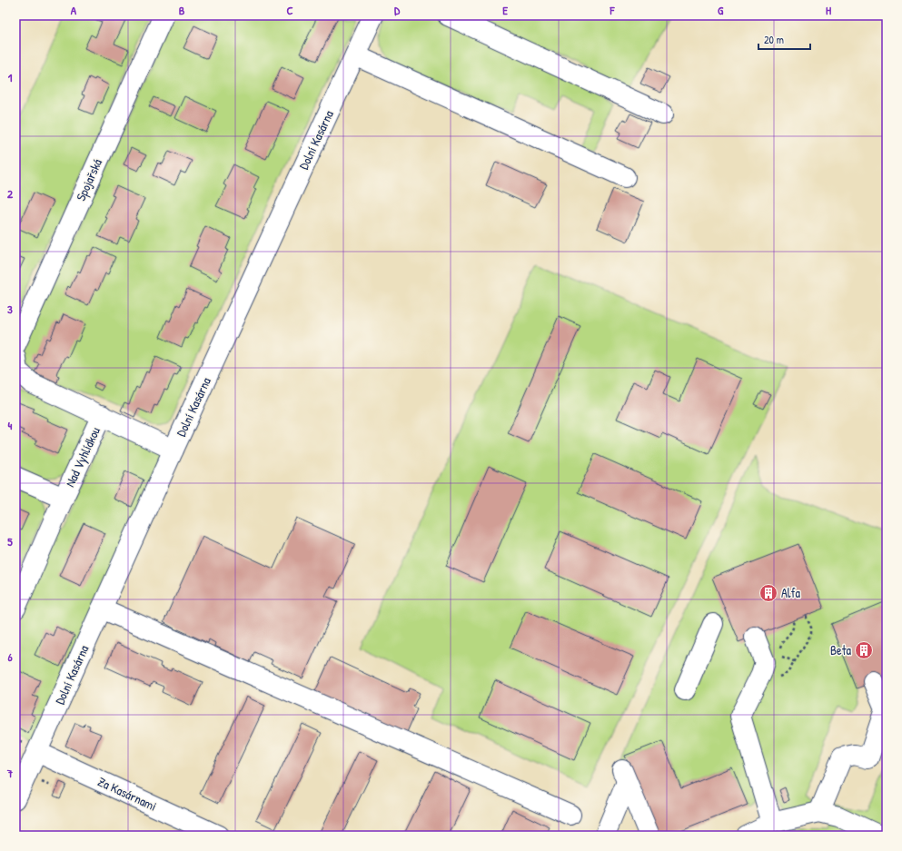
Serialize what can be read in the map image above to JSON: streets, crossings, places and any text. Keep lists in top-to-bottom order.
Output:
{
  "streets": {
    "street": [
      "Dolní Kasárna",
      "Spojařská",
      "Nad Vyhlídkou",
      "Za Kasárnami"
    ]
  },
  "crossings": [
    ["Dolní Kasárna", "Za Kasárnami"]
  ],
  "places": {
    "building": ["Alfa", "Beta"]
  },
  "scale_bar": "20 m",
  "grid": {
    "columns": [
      "A",
      "B",
      "C",
      "D",
      "E",
      "F",
      "G",
      "H"
    ],
    "rows": [
      "1",
      "2",
      "3",
      "4",
      "5",
      "6",
      "7"
    ]
  }
}
